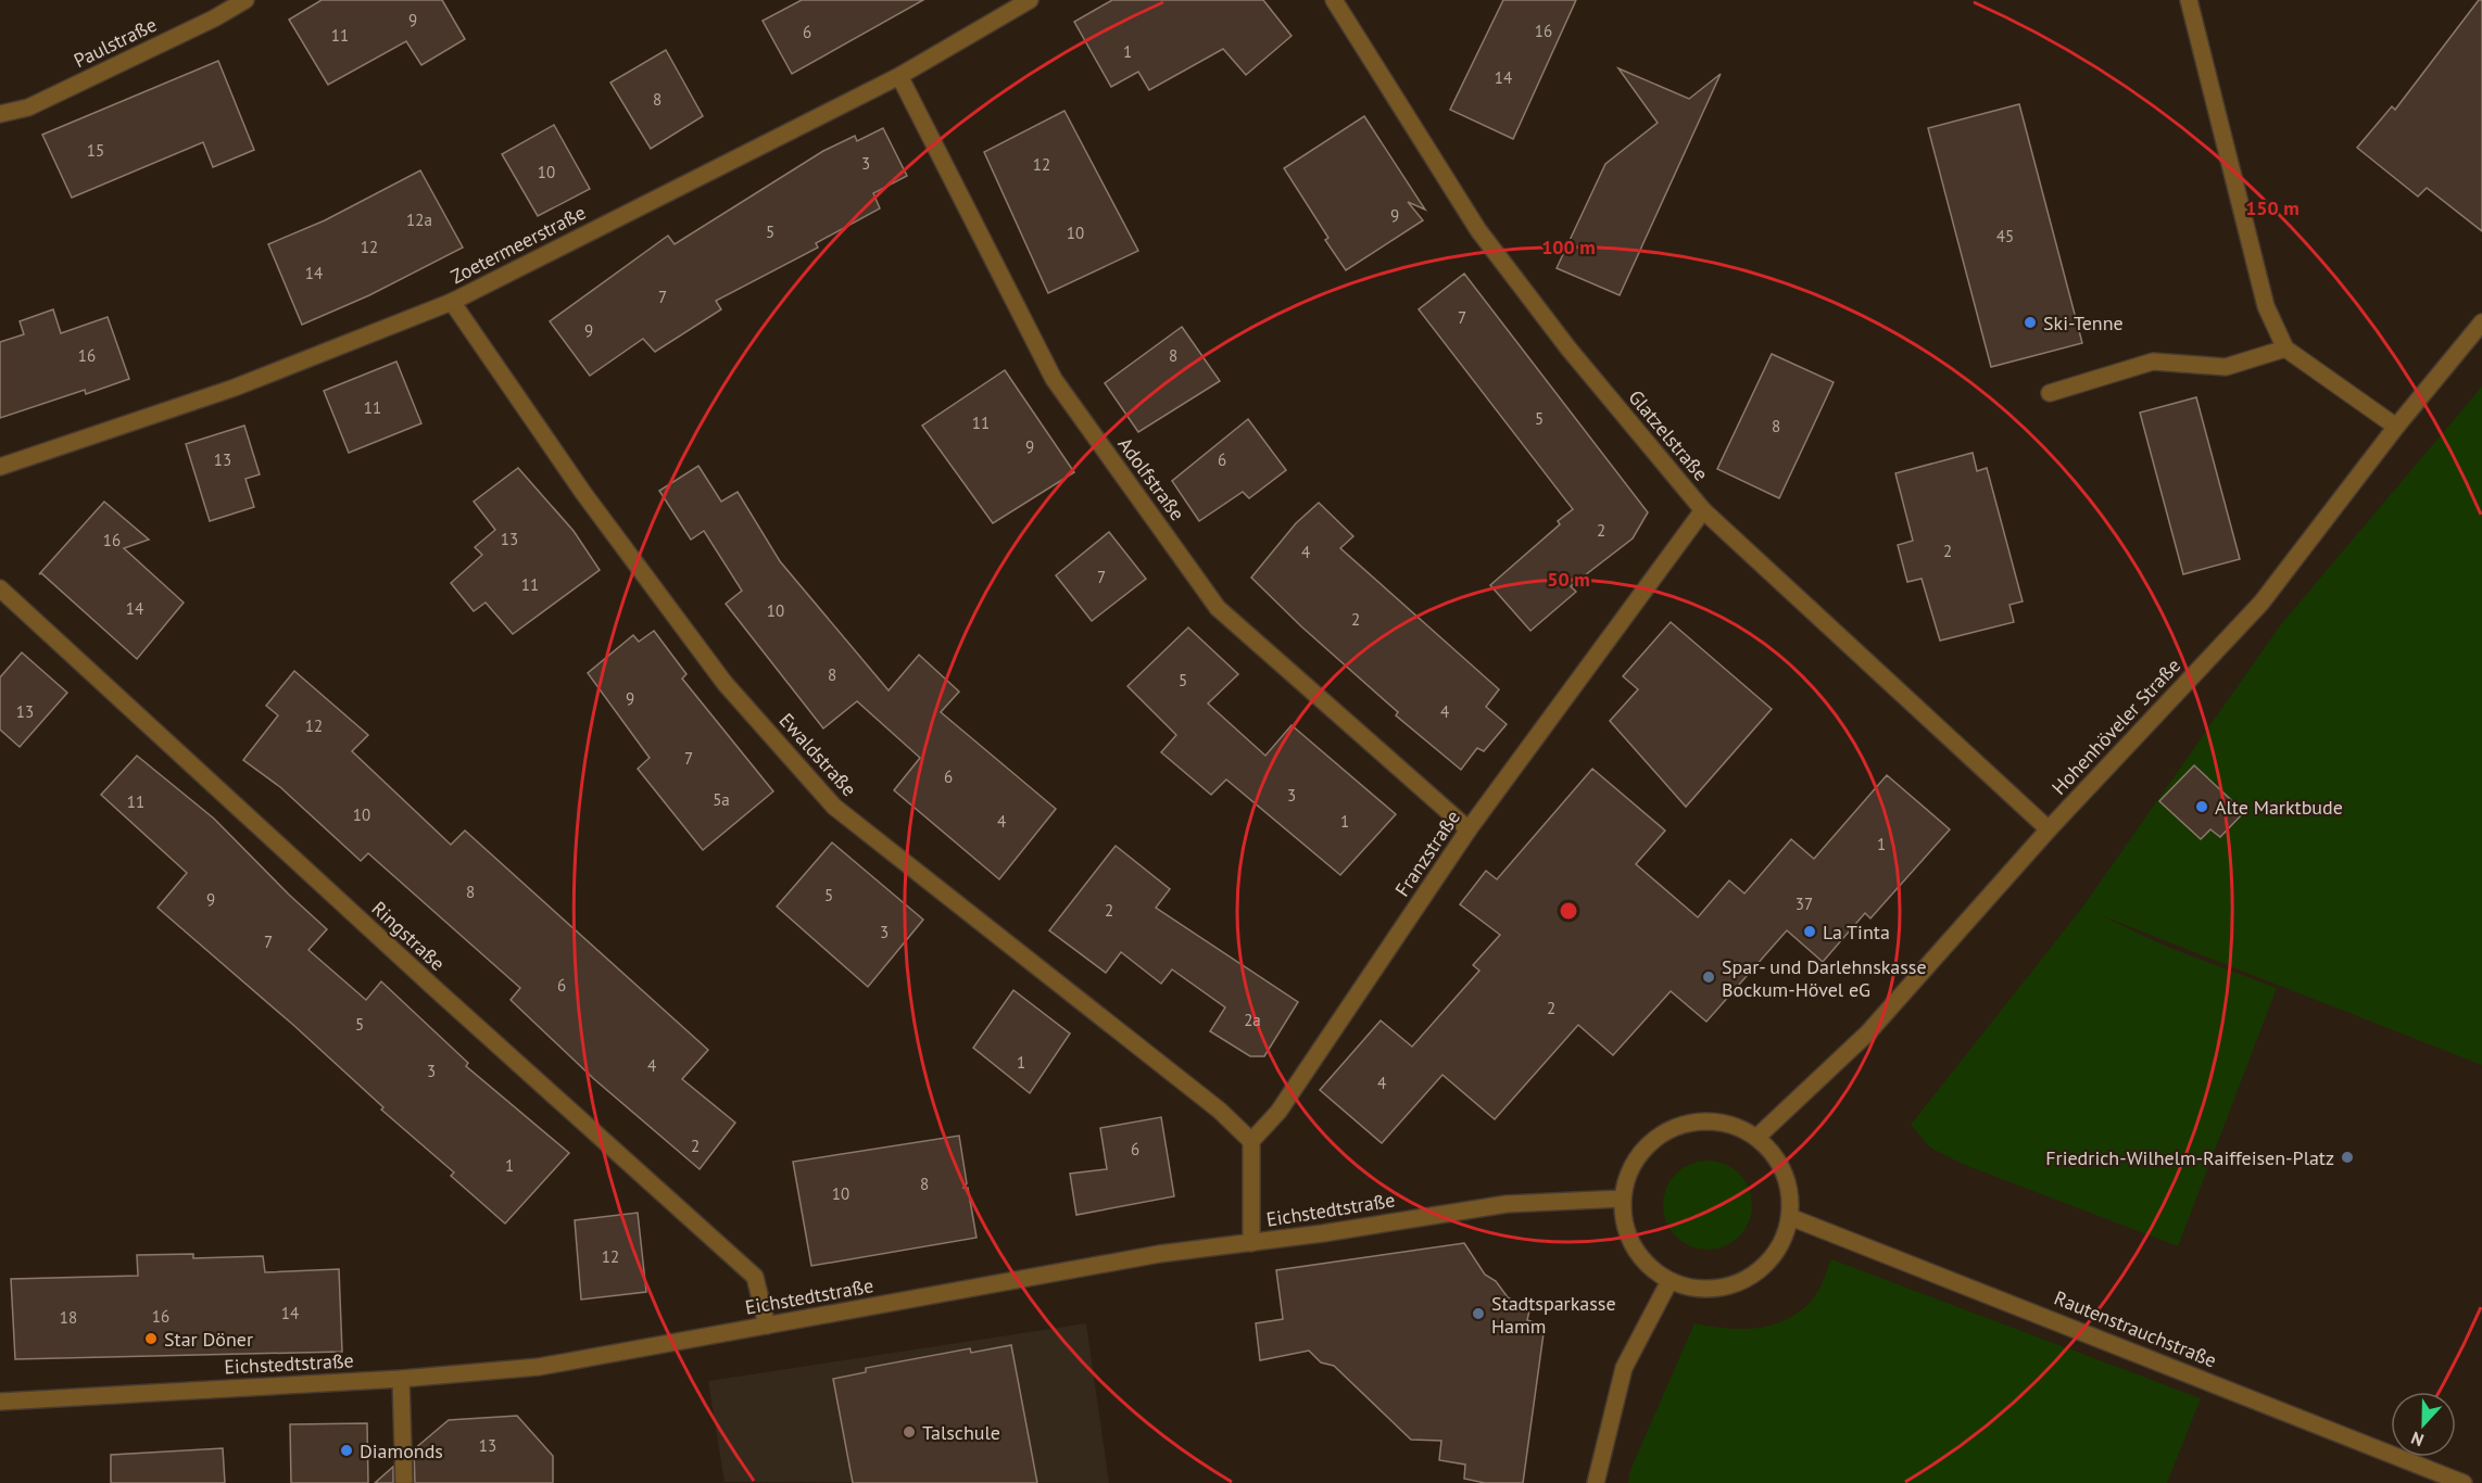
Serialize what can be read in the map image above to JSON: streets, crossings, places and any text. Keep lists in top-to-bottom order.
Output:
{
  "streets": {
    "street": [
      "Paulstraße",
      "Zoetermeerstraße",
      "Glatzelstraße",
      "Adolfstraße",
      "Hohenhöveler Straße",
      "Ewaldstraße",
      "Franzstraße",
      "Ringstraße",
      "Eichstedtstraße",
      "Rautenstrauchstraße"
    ]
  },
  "crossings": [
    ["Zoetermeerstraße", "Adolfstraße"],
    ["Zoetermeerstraße", "Ewaldstraße"],
    ["Glatzelstraße", "Hohenhöveler Straße"],
    ["Glatzelstraße", "Franzstraße"],
    ["Adolfstraße", "Franzstraße"],
    ["Hohenhöveler Straße", "Eichstedtstraße"],
    ["Hohenhöveler Straße", "Rautenstrauchstraße"],
    ["Ewaldstraße", "Franzstraße"],
    ["Ringstraße", "Eichstedtstraße"],
    ["Eichstedtstraße", "Rautenstrauchstraße"]
  ],
  "places": [
    "Ski-Tenne",
    "Alte Marktbude",
    "La Tinta",
    "Spar- und Darlehnskasse Bockum-Hövel eG",
    "Friedrich-Wilhelm-Raiffeisen-Platz",
    "Stadtsparkasse Hamm",
    "Star Döner",
    "Talschule",
    "Diamonds"
  ],
  "house_numbers": [
    "9",
    "16",
    "6",
    "11",
    "1",
    "14",
    "8",
    "15",
    "3",
    "12",
    "10",
    "9",
    "12a",
    "5",
    "10",
    "45",
    "12",
    "14",
    "7",
    "7",
    "9",
    "16",
    "8",
    "11",
    "5",
    "11",
    "8",
    "9",
    "13",
    "6",
    "2",
    "13",
    "16",
    "2",
    "4",
    "7",
    "11",
    "14",
    "10",
    "2",
    "8",
    "5",
    "9",
    "13",
    "4",
    "12",
    "7",
    "6",
    "3",
    "5a",
    "11",
    "10",
    "4",
    "1",
    "1",
    "8",
    "5",
    "9",
    "37",
    "2",
    "3",
    "7",
    "6",
    "2",
    "2a",
    "5",
    "1",
    "4",
    "3",
    "4",
    "2",
    "6",
    "1",
    "8",
    "10",
    "12",
    "14",
    "16",
    "18",
    "13"
  ],
  "north": "bottom",
  "rings": ["150 m", "100 m", "50 m"]
}
